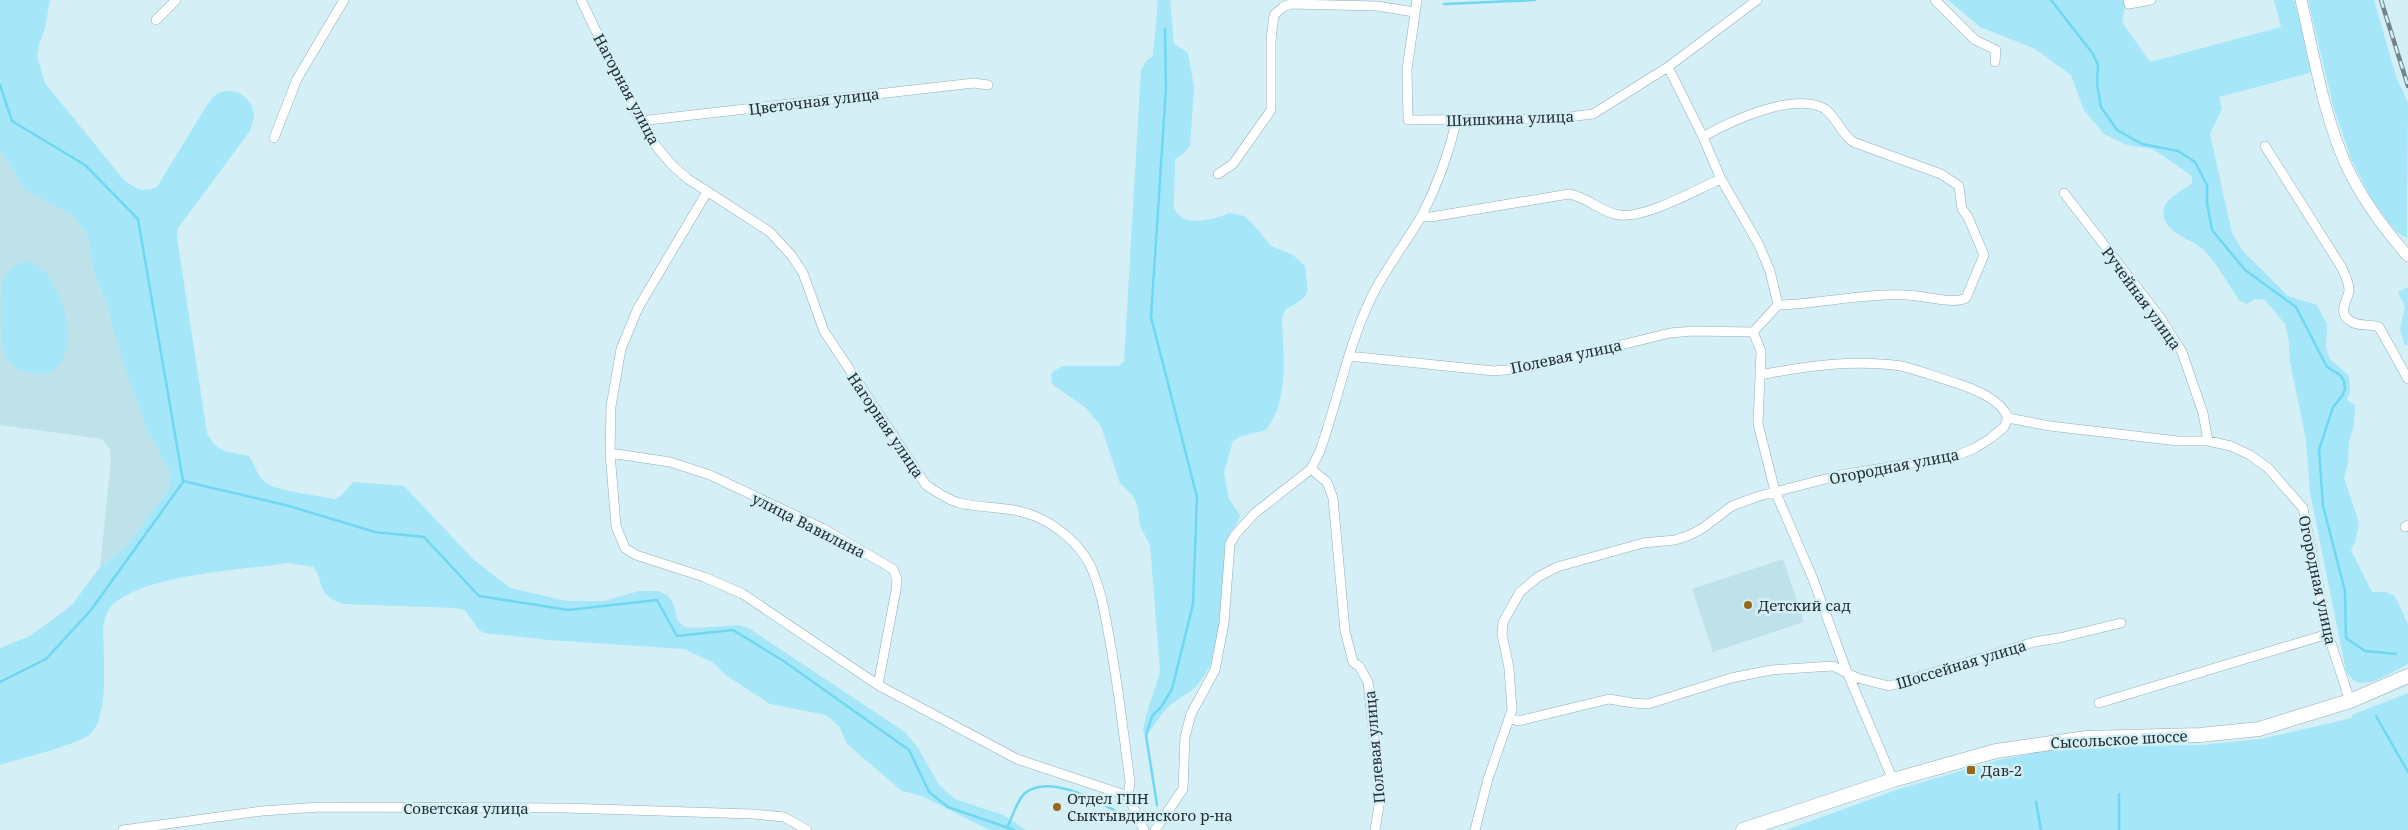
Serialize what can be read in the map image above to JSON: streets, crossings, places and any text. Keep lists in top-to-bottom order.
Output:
{
  "streets": {
    "main road": ["Сысольское шоссе"],
    "street": [
      "Нагорная улица",
      "Цветочная улица",
      "Шишкина улица",
      "Ручейная улица",
      "Полевая улица",
      "Огородная улица",
      "улица Вавилина",
      "Шоссейная улица",
      "Советская улица"
    ]
  },
  "crossings": [
    ["Нагорная улица", "Цветочная улица"],
    ["Ручейная улица", "Огородная улица"],
    ["Огородная улица", "Шоссейная улица"],
    ["Огородная улица", "Сысольское шоссе"]
  ],
  "places": {
    "other": ["Детский сад", "Отдел ГПН Сыктывдинского р-на"],
    "transit": ["Дав-2"]
  }
}
